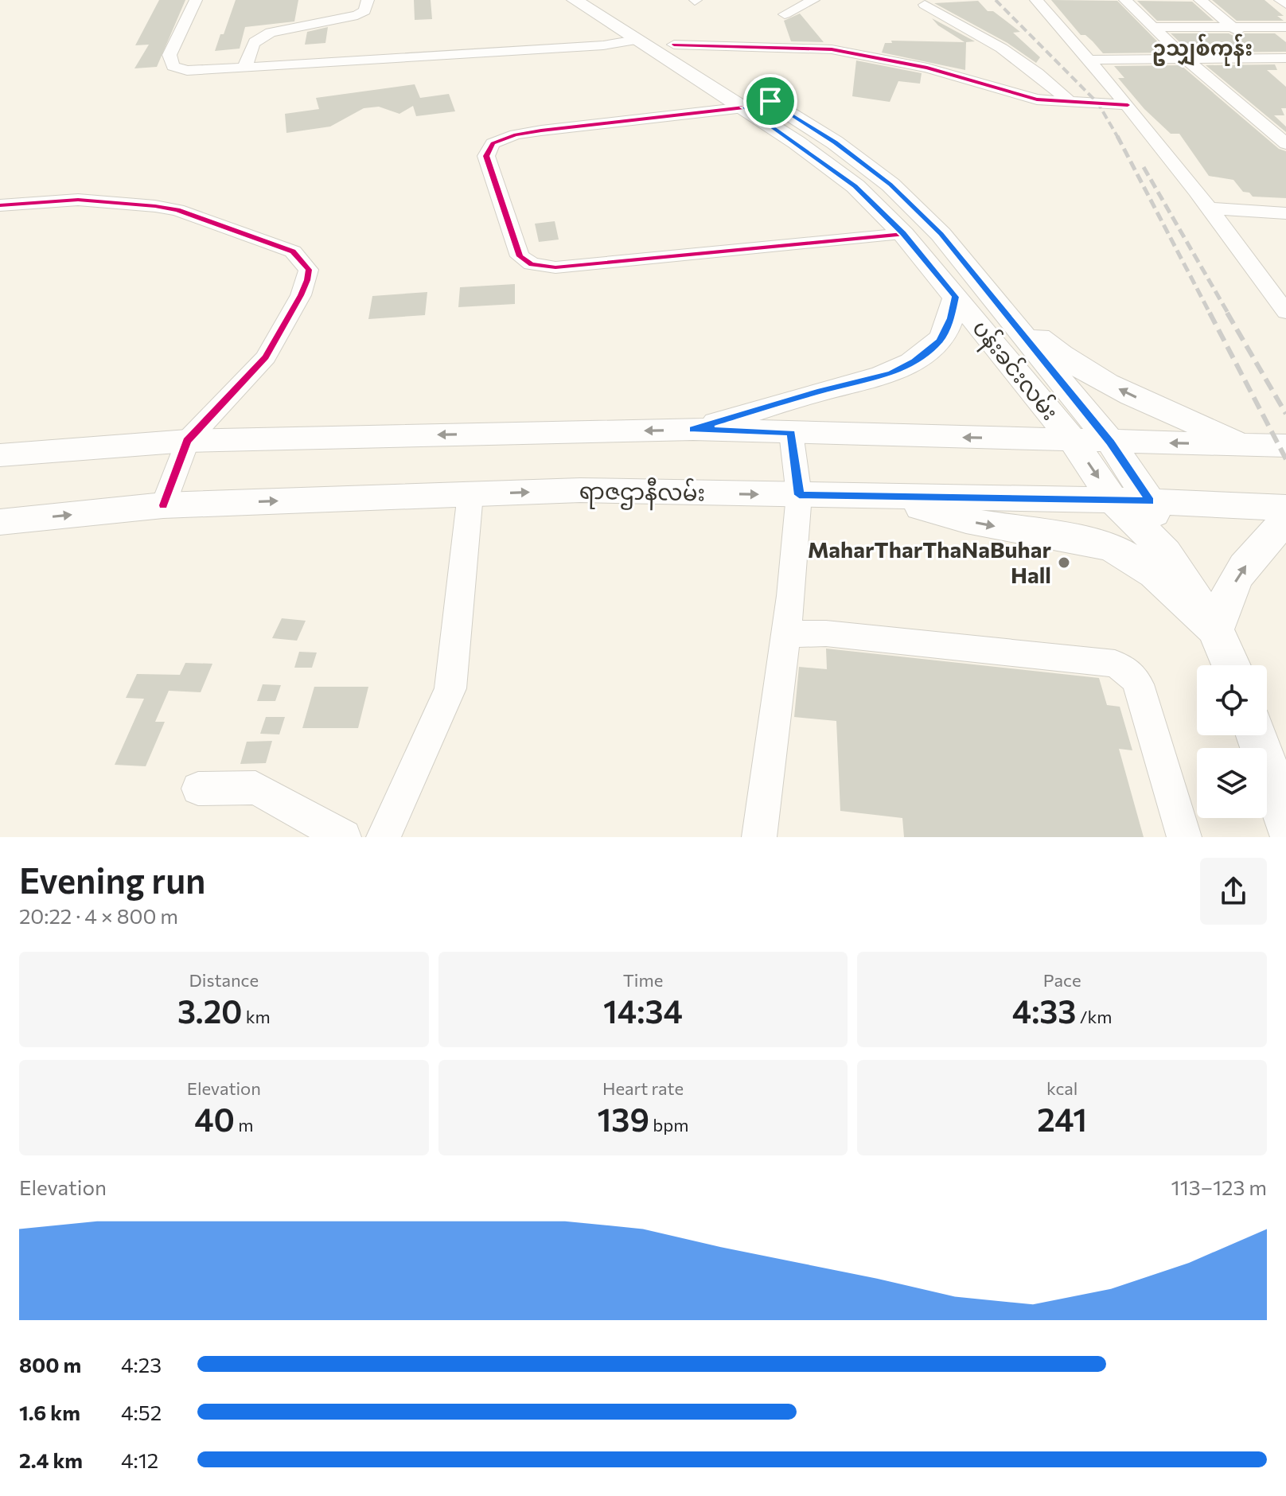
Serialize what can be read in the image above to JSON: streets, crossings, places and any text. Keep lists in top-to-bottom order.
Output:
{
  "streets": {
    "main road": ["ပန်းခင်းလမ်း", "ရာဇဌာနီလမ်း"]
  },
  "crossings": [
    ["ပန်းခင်းလမ်း", "ရာဇဌာနီလမ်း"]
  ],
  "districts": ["ဥသျှစ်ကုန်း"],
  "places": ["MaharTharThaNaBuhar Hall"],
  "page": {
    "heading": ["Evening run", "20:22 · 4 × 800 m"],
    "stats": [
      ["Distance", "3.20 km"],
      ["Time", "14:34"],
      ["Pace", "4:33 /km"],
      ["Elevation", "40 m"],
      ["Heart rate", "139 bpm"],
      ["kcal", "241"]
    ],
    "chart": ["Elevation", "113–123 m"],
    "list": [
      {
        "name": "800 m",
        "note": "4:23"
      },
      {
        "name": "1.6 km",
        "note": "4:52"
      },
      {
        "name": "2.4 km",
        "note": "4:12"
      }
    ]
  }
}
